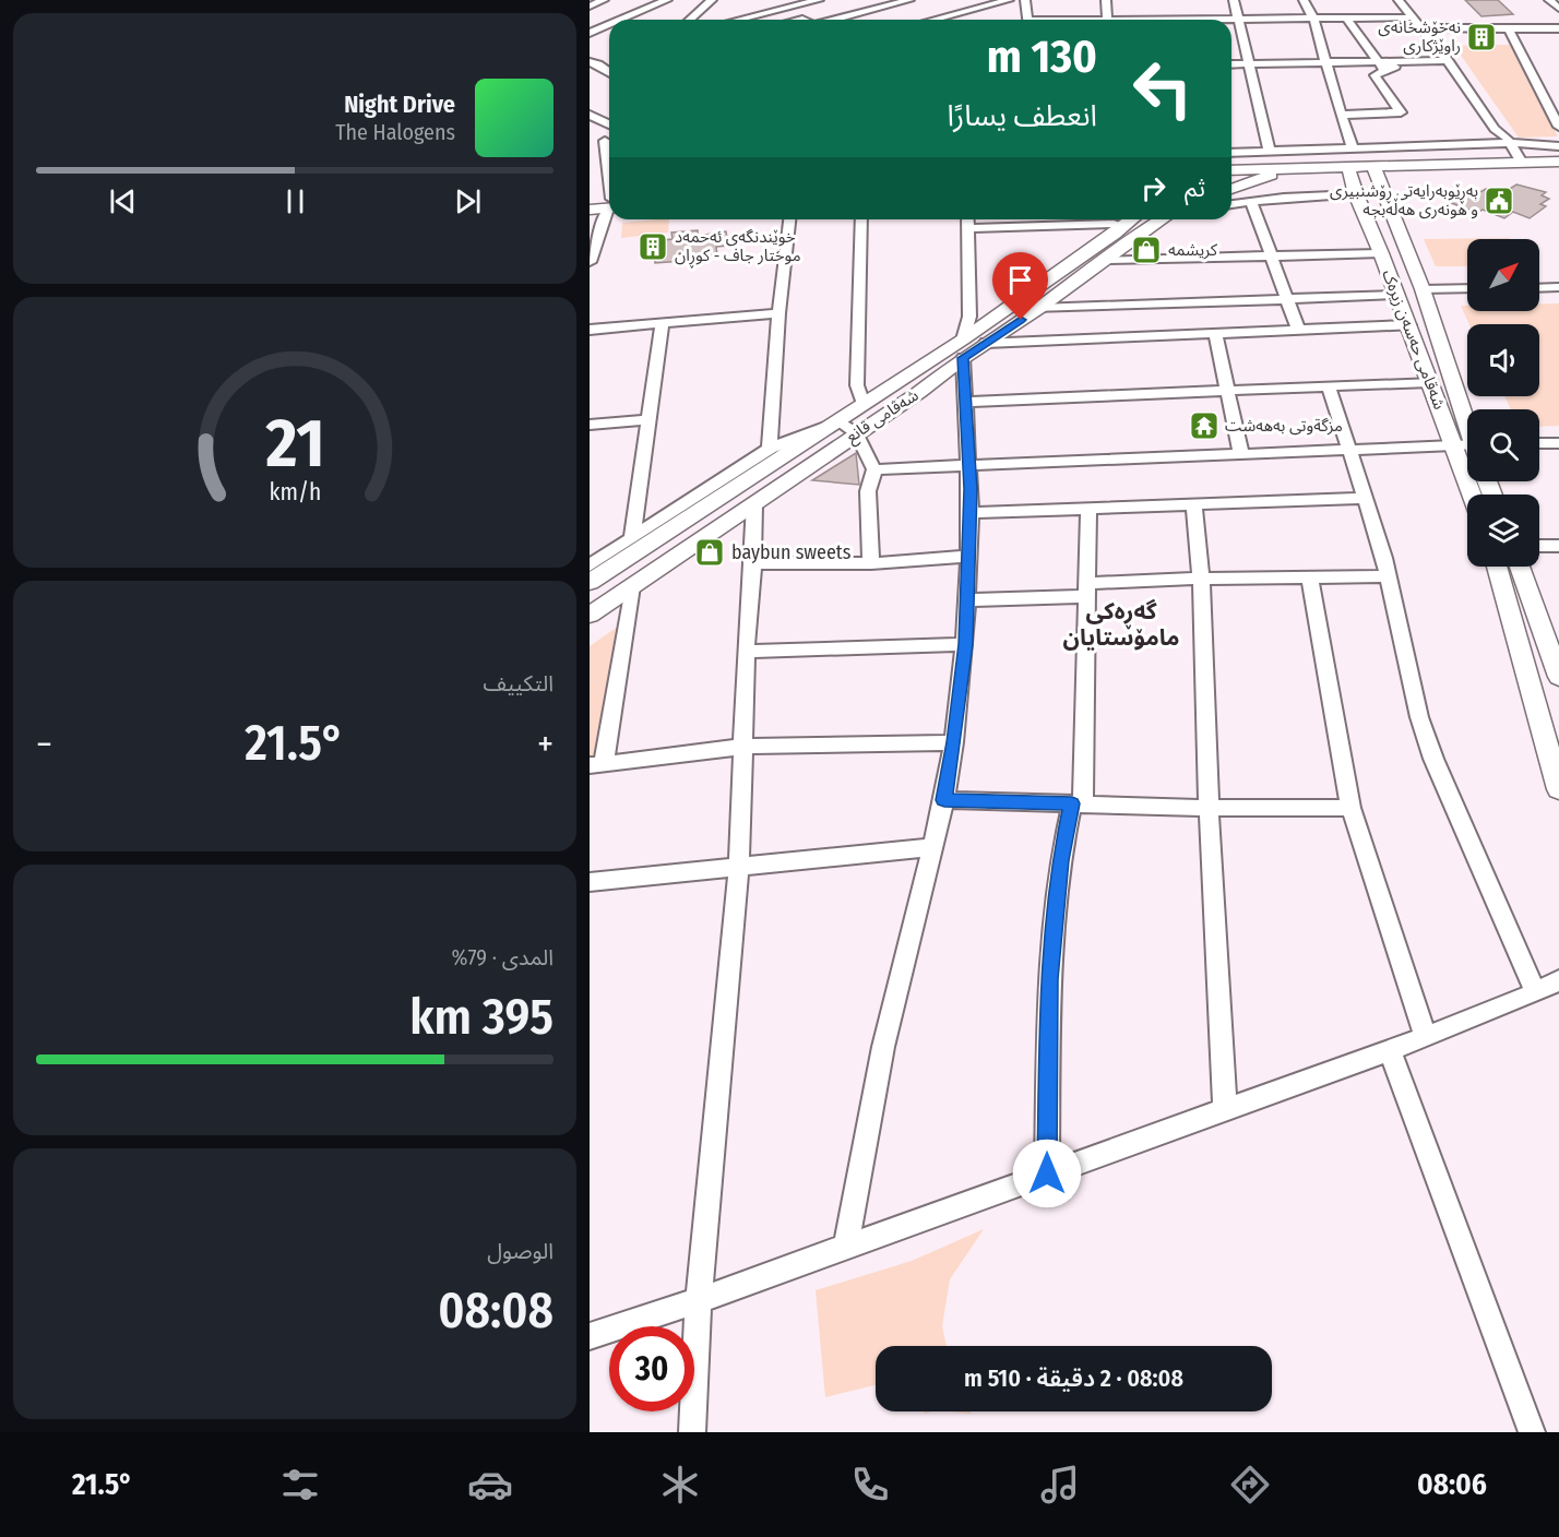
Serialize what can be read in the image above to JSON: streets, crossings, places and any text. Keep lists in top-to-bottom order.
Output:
{
  "streets": {
    "main road": ["شەقامی حەسەن زیرەک", "شەقامی قانع"]
  },
  "districts": ["گەڕەکی مامۆستایان"],
  "places": {
    "building": ["نەخۆشخانەی راوێژکاری", "خوێندنگەی ئەحمەد موختار جاف - کوڕان"],
    "public building": ["بەڕێوبەرایەتی ڕۆشنبیری و هونەری هەڵەبجە"],
    "shop": ["کریشمە", "baybun sweets"],
    "temple": ["مزگةوتى بەھەشت"]
  },
  "north": "top right",
  "page": {
    "turn": ["130 m", "انعطف يسارًا"],
    "song": ["Night Drive", "The Halogens"],
    "then": "ثم",
    "tile": [
      "التكييف",
      ["المدى · 79%", "395 km"],
      ["الوصول", "08:08"]
    ],
    "heat": ["−", "21.5°", "+"],
    "limit": "30",
    "trip": "08:08 · 2 دقيقة · 510 m",
    "tabs": ["08:06", "21.5°"],
    "gauge": ["21", "km/h"]
  }
}
